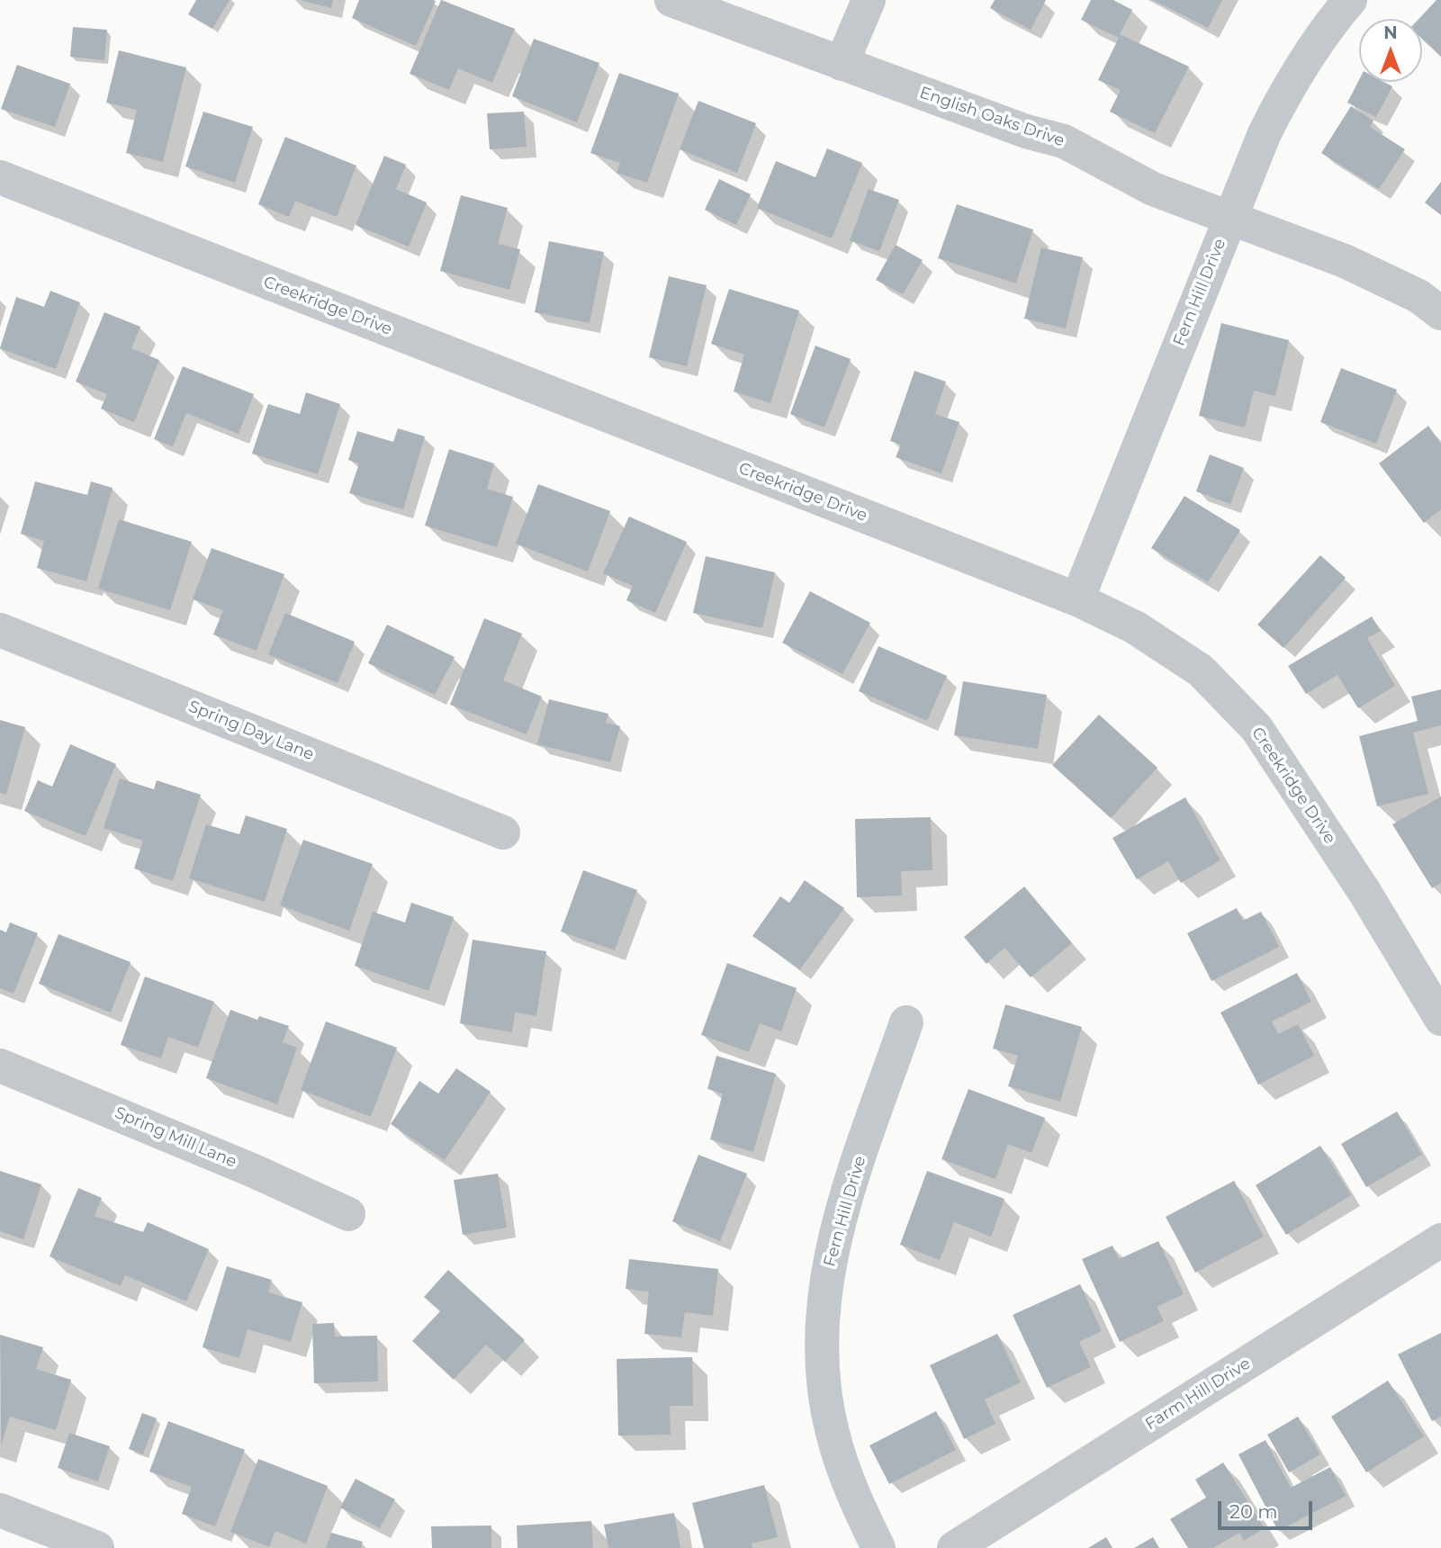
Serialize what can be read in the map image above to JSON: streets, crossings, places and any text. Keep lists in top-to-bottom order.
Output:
{
  "streets": {
    "street": [
      "English Oaks Drive",
      "Fern Hill Drive",
      "Creekridge Drive",
      "Spring Day Lane",
      "Spring Mill Lane",
      "Farm Hill Drive"
    ]
  },
  "crossings": [
    ["English Oaks Drive", "Fern Hill Drive"],
    ["Fern Hill Drive", "Creekridge Drive"]
  ],
  "scale_bar": "20 m",
  "north": "top"
}
